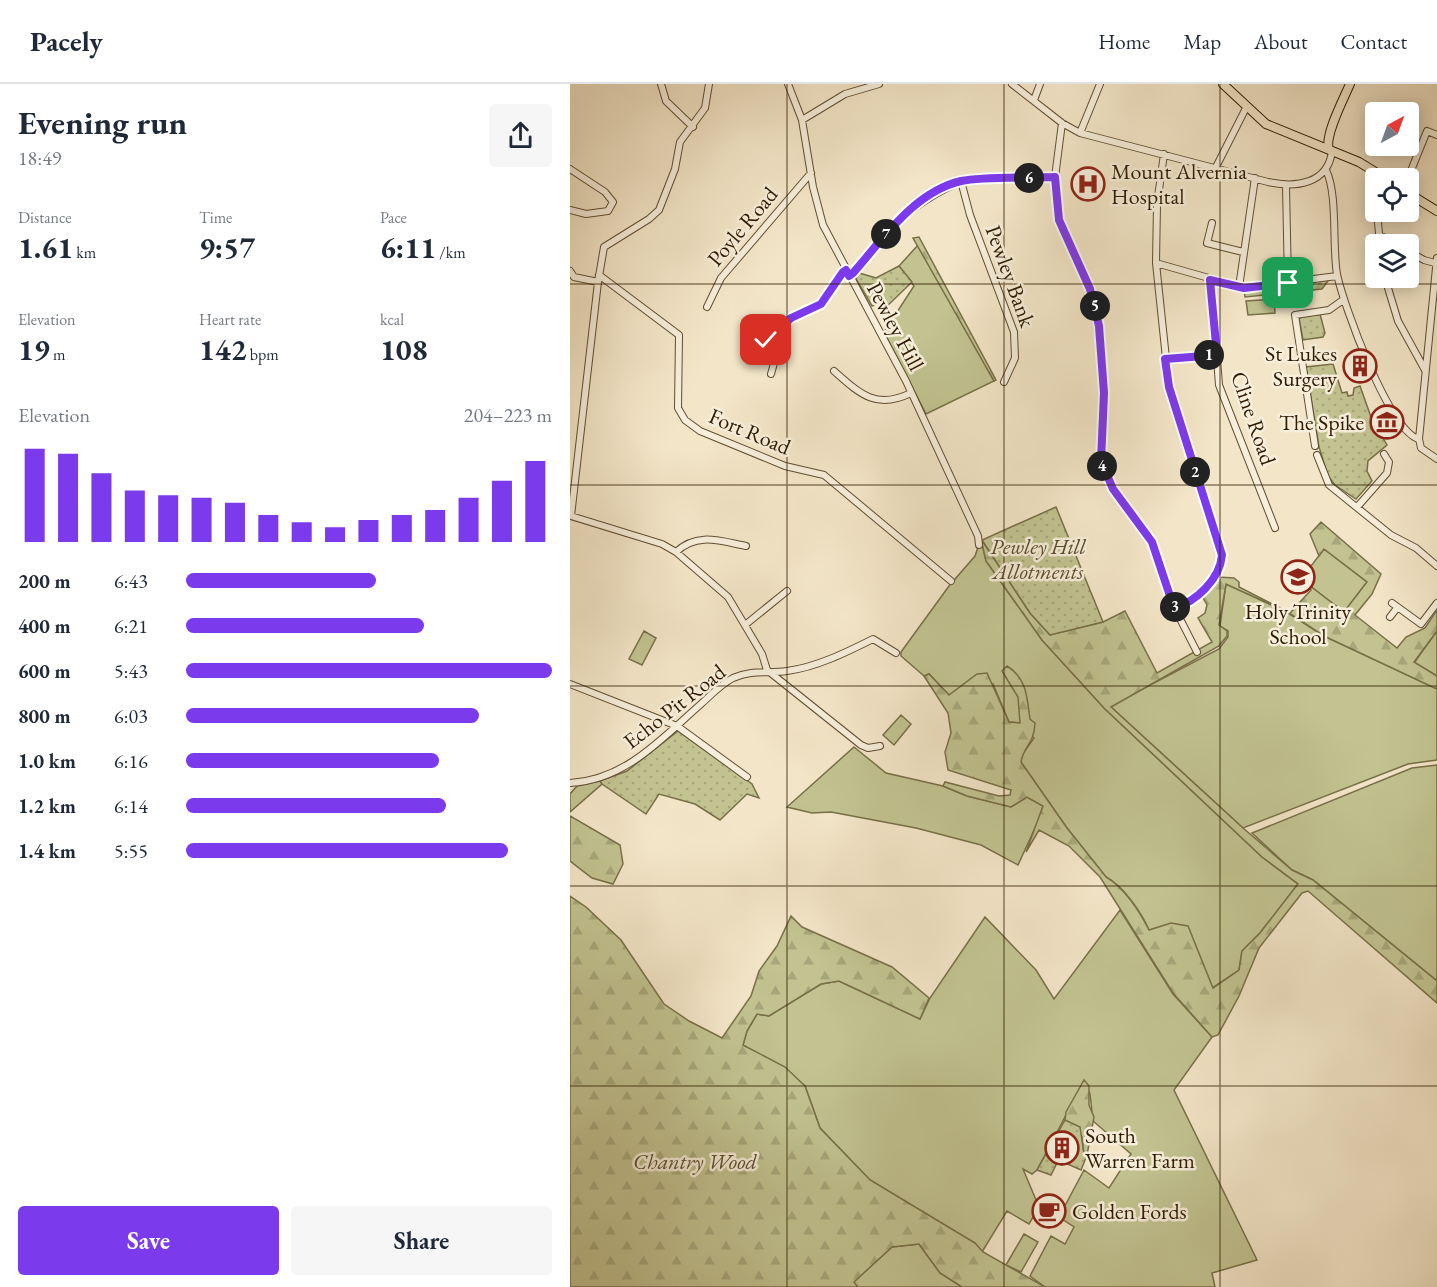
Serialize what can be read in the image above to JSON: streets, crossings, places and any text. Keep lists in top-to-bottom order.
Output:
{
  "streets": {
    "street": [
      "Poyle Road",
      "Pewley Bank",
      "Pewley Hill",
      "Cline Road",
      "Fort Road",
      "Echo Pit Road"
    ]
  },
  "crossings": [
    ["Poyle Road", "Pewley Hill"]
  ],
  "parks": ["Pewley Hill Allotments", "Chantry Wood"],
  "places": {
    "hospital": ["Mount Alvernia Hospital"],
    "building": ["St Lukes Surgery", "South Warren Farm"],
    "museum": ["The Spike"],
    "school or university": ["Holy Trinity School"],
    "cafe": ["Golden Fords"]
  },
  "north": "top right",
  "page": {
    "header": "Pacely",
    "nav": [
      "Home",
      "Map",
      "About",
      "Contact"
    ],
    "heading": ["Evening run", "18:49"],
    "pins": [
      "6",
      "7",
      "5",
      "1",
      "4",
      "2",
      "3"
    ],
    "stats": [
      ["Distance", "1.61 km"],
      ["Time", "9:57"],
      ["Pace", "6:11 /km"],
      ["Elevation", "19 m"],
      ["Heart rate", "142 bpm"],
      ["kcal", "108"]
    ],
    "chart": ["Elevation", "204–223 m"],
    "list": [
      {
        "name": "200 m",
        "note": "6:43"
      },
      {
        "name": "400 m",
        "note": "6:21"
      },
      {
        "name": "600 m",
        "note": "5:43"
      },
      {
        "name": "800 m",
        "note": "6:03"
      },
      {
        "name": "1.0 km",
        "note": "6:16"
      },
      {
        "name": "1.2 km",
        "note": "6:14"
      },
      {
        "name": "1.4 km",
        "note": "5:55"
      }
    ],
    "buttons": ["Save", "Share"]
  }
}
